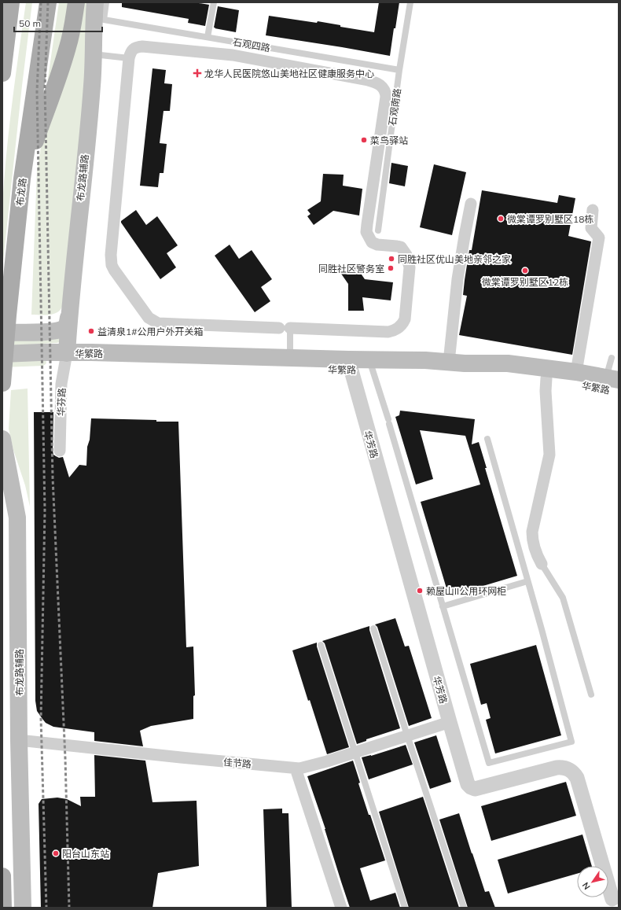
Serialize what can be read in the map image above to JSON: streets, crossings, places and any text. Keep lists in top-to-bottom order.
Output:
{
  "streets": {
    "main road": ["布龙路辅路", "布龙路", "华繁路"],
    "street": ["华芬路", "华芳路", "佳节路"],
    "lane": ["石观四路", "石观南路"]
  },
  "crossings": [
    ["石观四路", "石观南路"],
    ["布龙路辅路", "华繁路"],
    ["布龙路辅路", "华芬路"],
    ["布龙路辅路", "佳节路"],
    ["华繁路", "华芬路"],
    ["华繁路", "华芳路"],
    ["华芳路", "佳节路"]
  ],
  "places": {
    "health": ["龙华人民医院悠山美地社区健康服务中心"],
    "other": [
      "菜鸟驿站",
      "微棠谭罗别墅区18栋",
      "同胜社区优山美地亲邻之家",
      "同胜社区警务室",
      "微棠谭罗别墅区12栋",
      "益清泉1#公用户外开关箱",
      "赖屋山II公用环网柜",
      "阳台山东站"
    ]
  },
  "scale_bar": "50 m",
  "north": "bottom left"
}
